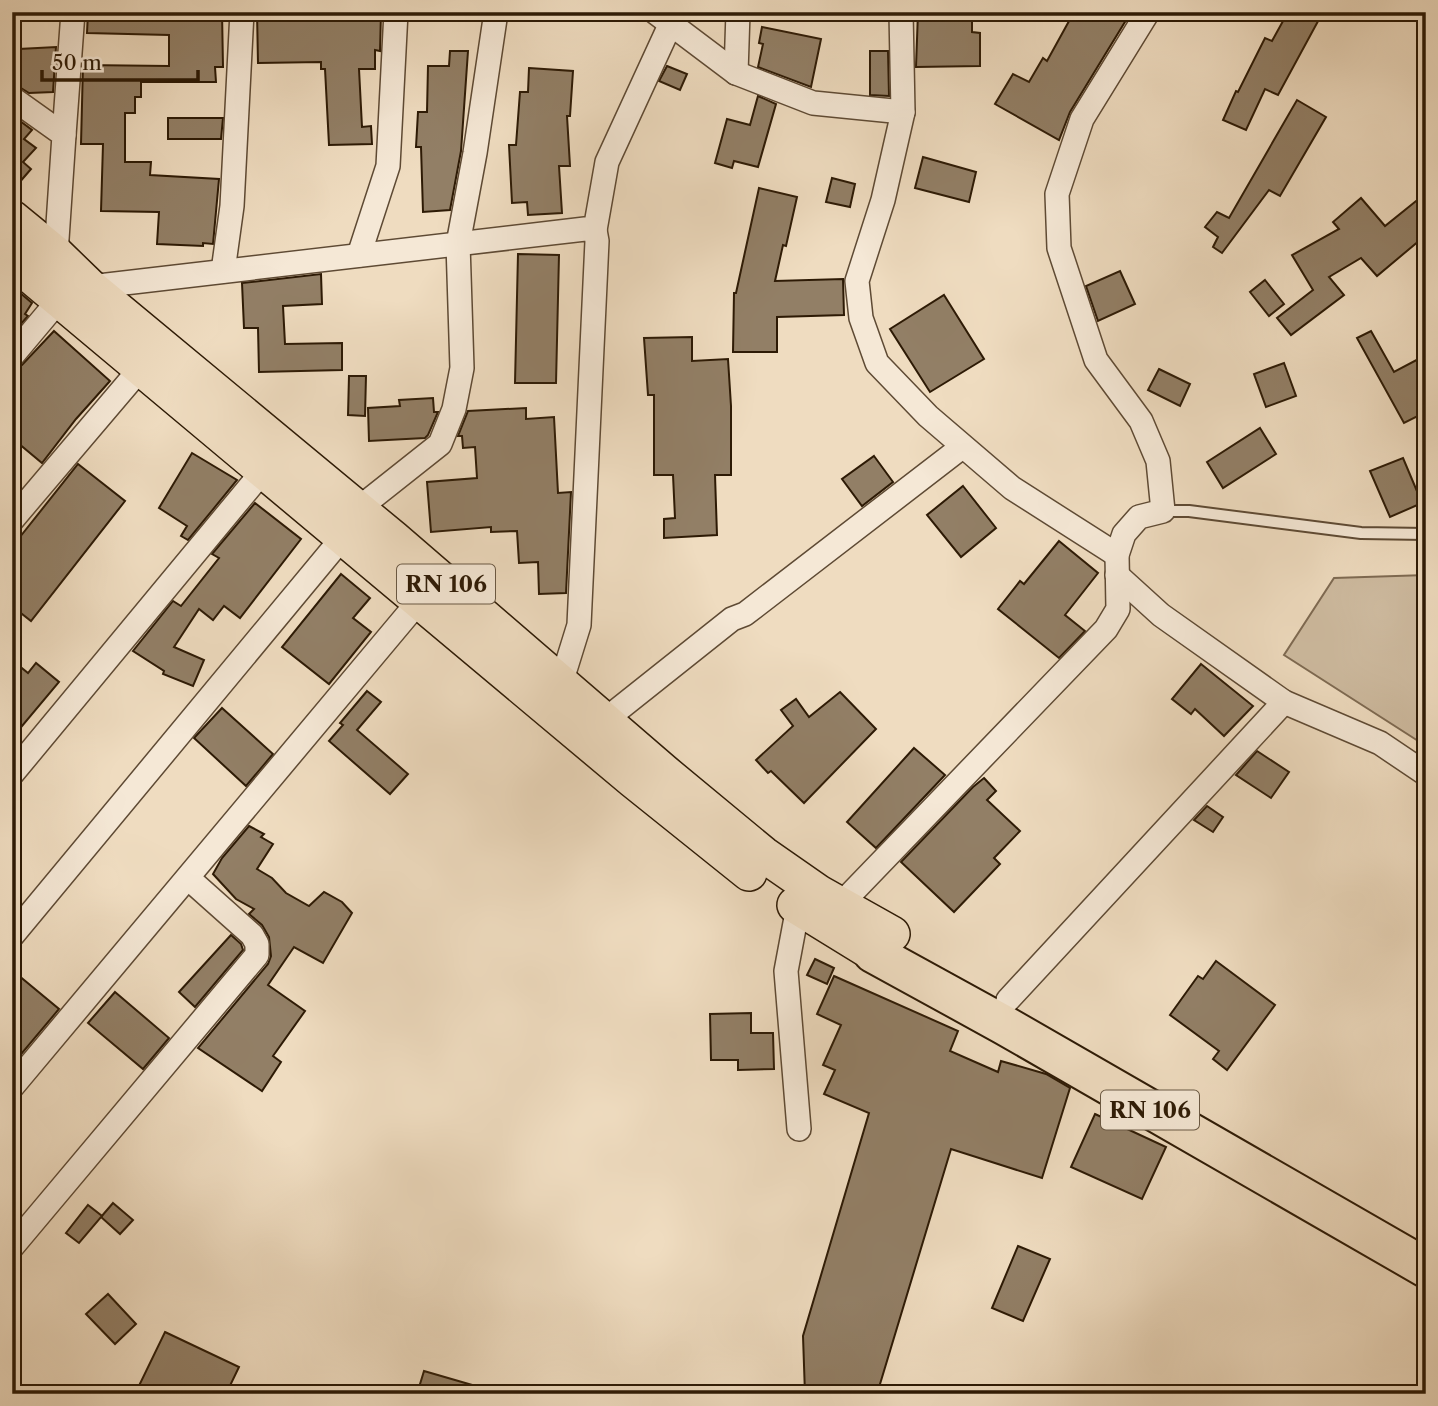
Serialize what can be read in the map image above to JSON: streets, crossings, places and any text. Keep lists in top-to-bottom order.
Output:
{
  "streets": {
    "highway": ["RN 106"]
  },
  "scale_bar": "50 m"
}
